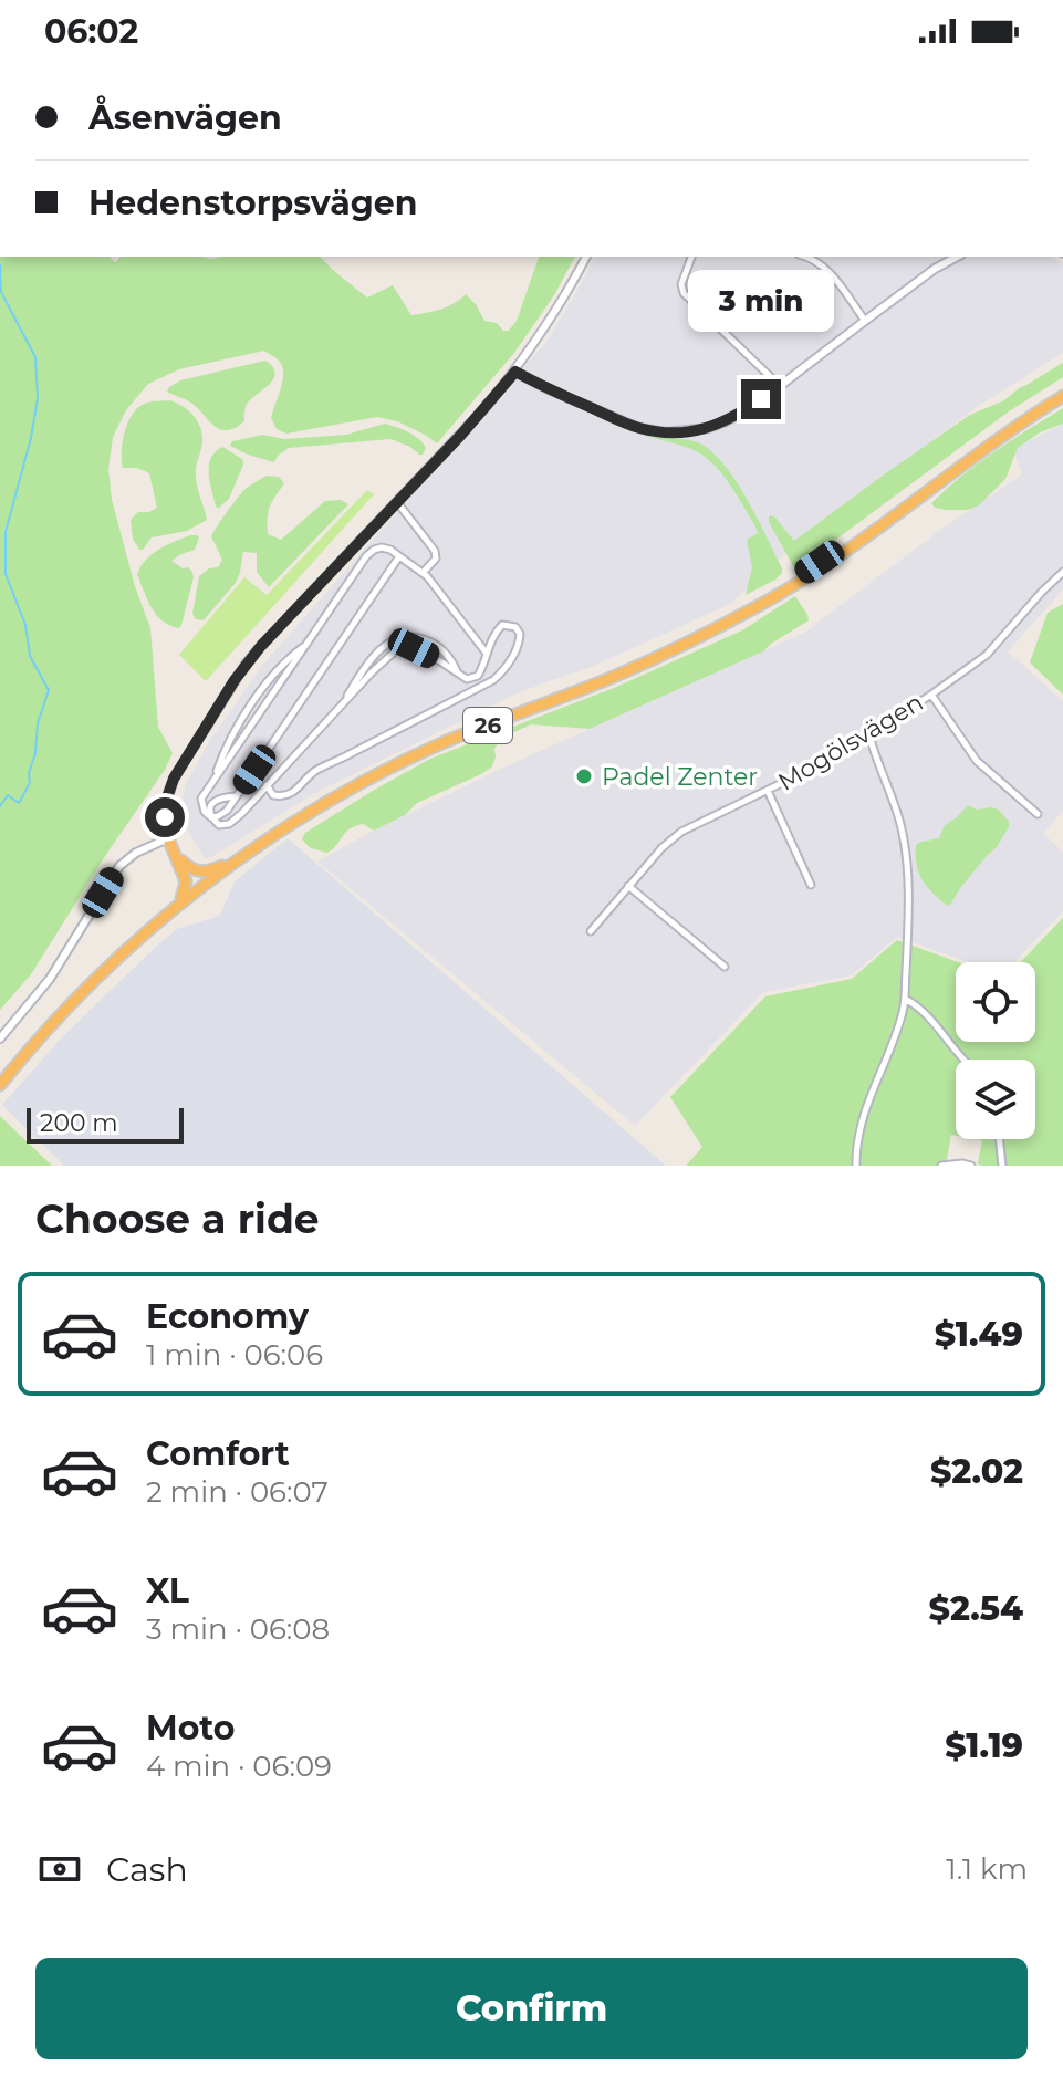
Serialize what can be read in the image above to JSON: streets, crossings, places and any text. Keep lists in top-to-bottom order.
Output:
{
  "streets": {
    "highway": ["26"],
    "street": ["Mogölsvägen"]
  },
  "places": ["Padel Zenter"],
  "scale_bar": "200 m",
  "page": {
    "status": "06:02",
    "banner": ["Åsenvägen", "Hedenstorpsvägen"],
    "bubble": "3 min",
    "scale": "200 m",
    "heading": "Choose a ride",
    "list": [
      {
        "name": "Economy",
        "note": "1 min · 06:06",
        "value": "$1.49"
      },
      {
        "name": "Comfort",
        "note": "2 min · 06:07",
        "value": "$2.02"
      },
      {
        "name": "XL",
        "note": "3 min · 06:08",
        "value": "$2.54"
      },
      {
        "name": "Moto",
        "note": "4 min · 06:09",
        "value": "$1.19"
      }
    ],
    "pay": ["Cash", "1.1 km"],
    "buttons": "Confirm"
  }
}
